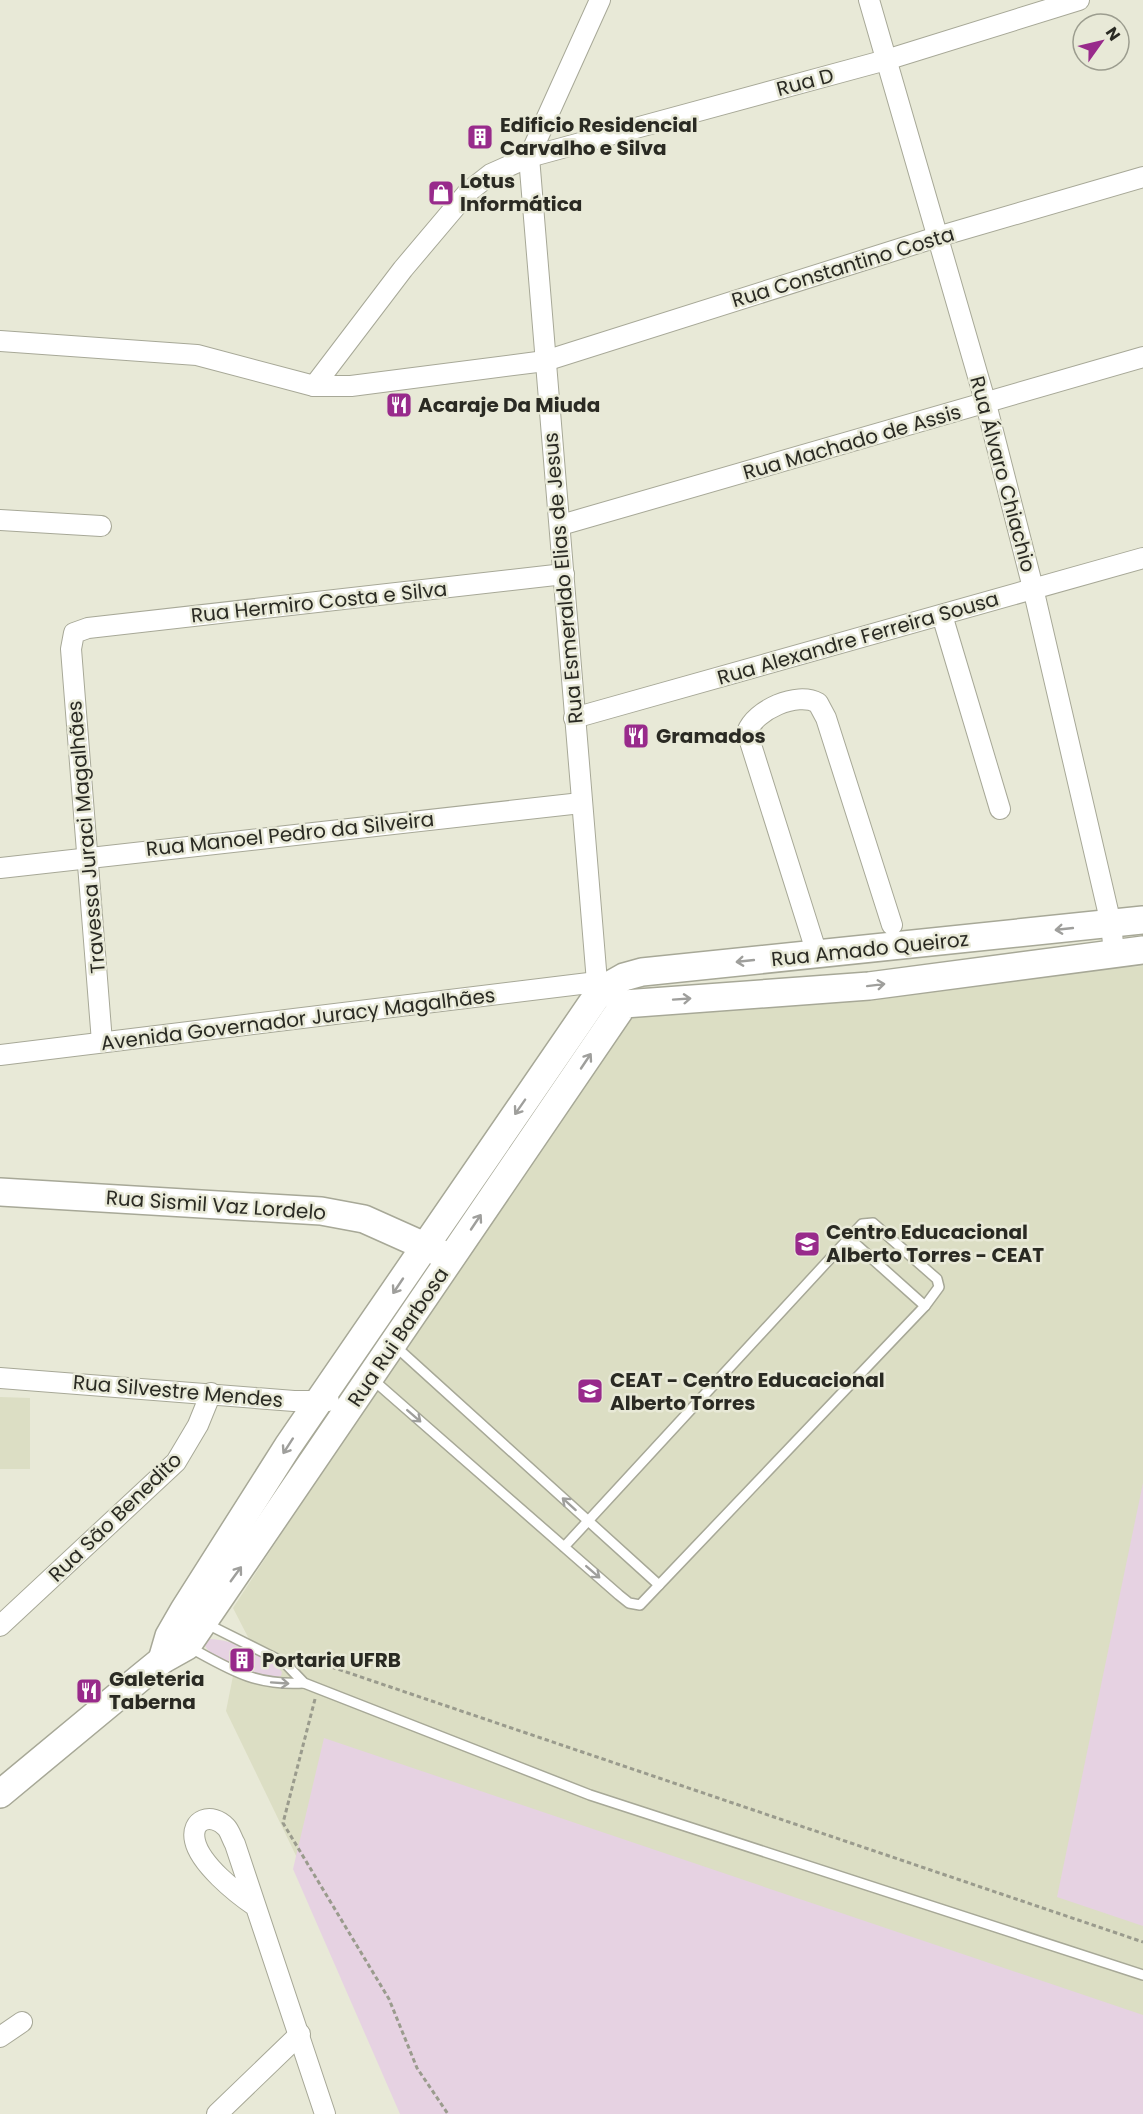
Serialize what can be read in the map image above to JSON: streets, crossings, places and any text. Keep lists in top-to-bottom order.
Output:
{
  "streets": {
    "street": [
      "Rua D",
      "Rua Constantino Costa",
      "Rua Machado de Assis",
      "Rua Álvaro Chiachio",
      "Rua Esmeraldo Elias de Jesus",
      "Rua Hermiro Costa e Silva",
      "Rua Alexandre Ferreira Sousa",
      "Rua Manoel Pedro da Silveira",
      "Travessa Juraci Magalhães",
      "Rua Amado Queiroz",
      "Avenida Governador Juracy Magalhães",
      "Rua Sismil Vaz Lordelo",
      "Rua Rui Barbosa",
      "Rua Silvestre Mendes",
      "Rua São Benedito"
    ]
  },
  "crossings": [
    ["Rua D", "Rua Constantino Costa"],
    ["Rua D", "Rua Álvaro Chiachio"],
    ["Rua D", "Rua Esmeraldo Elias de Jesus"],
    ["Rua Constantino Costa", "Rua Álvaro Chiachio"],
    ["Rua Constantino Costa", "Rua Esmeraldo Elias de Jesus"],
    ["Rua Machado de Assis", "Rua Álvaro Chiachio"],
    ["Rua Machado de Assis", "Rua Esmeraldo Elias de Jesus"],
    ["Rua Álvaro Chiachio", "Rua Alexandre Ferreira Sousa"],
    ["Rua Álvaro Chiachio", "Rua Amado Queiroz"],
    ["Rua Esmeraldo Elias de Jesus", "Rua Hermiro Costa e Silva"],
    ["Rua Esmeraldo Elias de Jesus", "Rua Alexandre Ferreira Sousa"],
    ["Rua Esmeraldo Elias de Jesus", "Rua Manoel Pedro da Silveira"],
    ["Rua Esmeraldo Elias de Jesus", "Rua Amado Queiroz"],
    ["Rua Esmeraldo Elias de Jesus", "Avenida Governador Juracy Magalhães"],
    ["Rua Esmeraldo Elias de Jesus", "Rua Rui Barbosa"],
    ["Rua Hermiro Costa e Silva", "Travessa Juraci Magalhães"],
    ["Rua Manoel Pedro da Silveira", "Travessa Juraci Magalhães"],
    ["Travessa Juraci Magalhães", "Avenida Governador Juracy Magalhães"],
    ["Rua Amado Queiroz", "Avenida Governador Juracy Magalhães"],
    ["Rua Amado Queiroz", "Rua Rui Barbosa"],
    ["Avenida Governador Juracy Magalhães", "Rua Rui Barbosa"],
    ["Rua Sismil Vaz Lordelo", "Rua Rui Barbosa"],
    ["Rua Rui Barbosa", "Rua Silvestre Mendes"],
    ["Rua Silvestre Mendes", "Rua São Benedito"]
  ],
  "places": {
    "building": ["Edificio Residencial Carvalho e Silva", "Portaria UFRB"],
    "shop": ["Lotus Informática"],
    "restaurant": ["Acaraje Da Miuda", "Gramados", "Galeteria Taberna"],
    "school or university": ["Centro Educacional Alberto Torres - CEAT", "CEAT - Centro Educacional Alberto Torres"]
  },
  "north": "top right"
}
